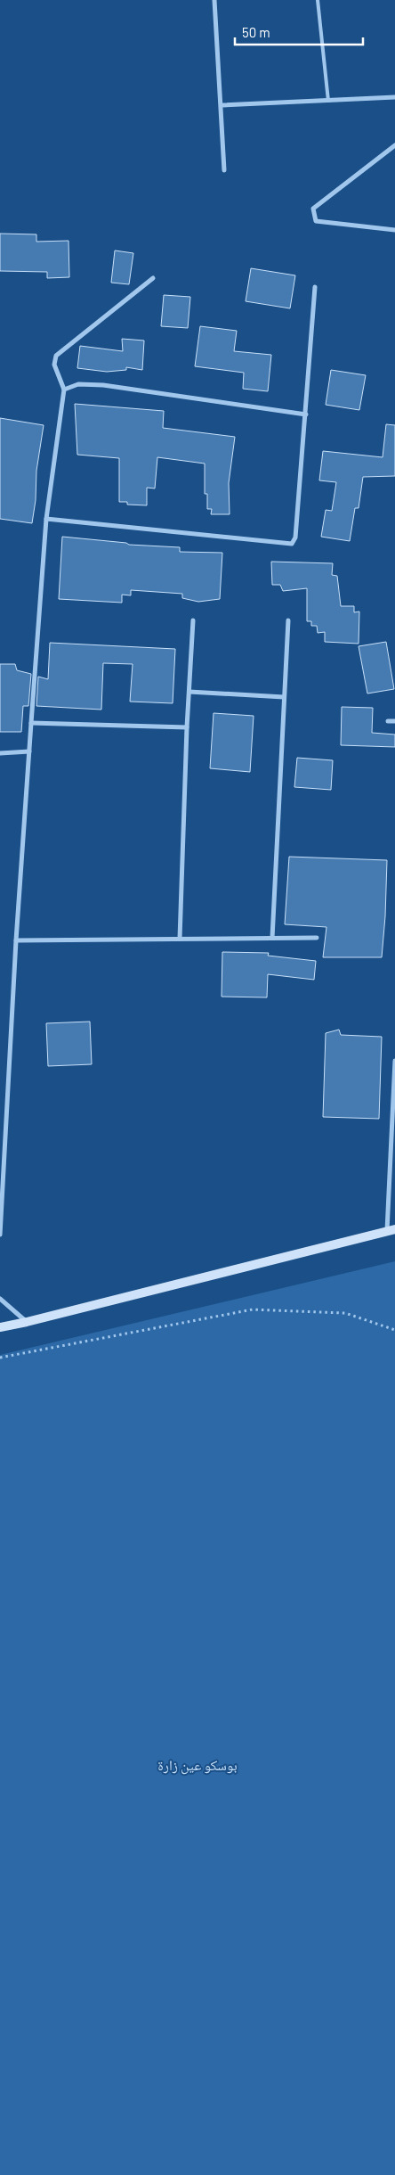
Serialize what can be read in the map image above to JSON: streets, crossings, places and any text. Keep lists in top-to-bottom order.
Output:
{
  "parks": ["بوسكو عين زارة"],
  "scale_bar": "50 m"
}
